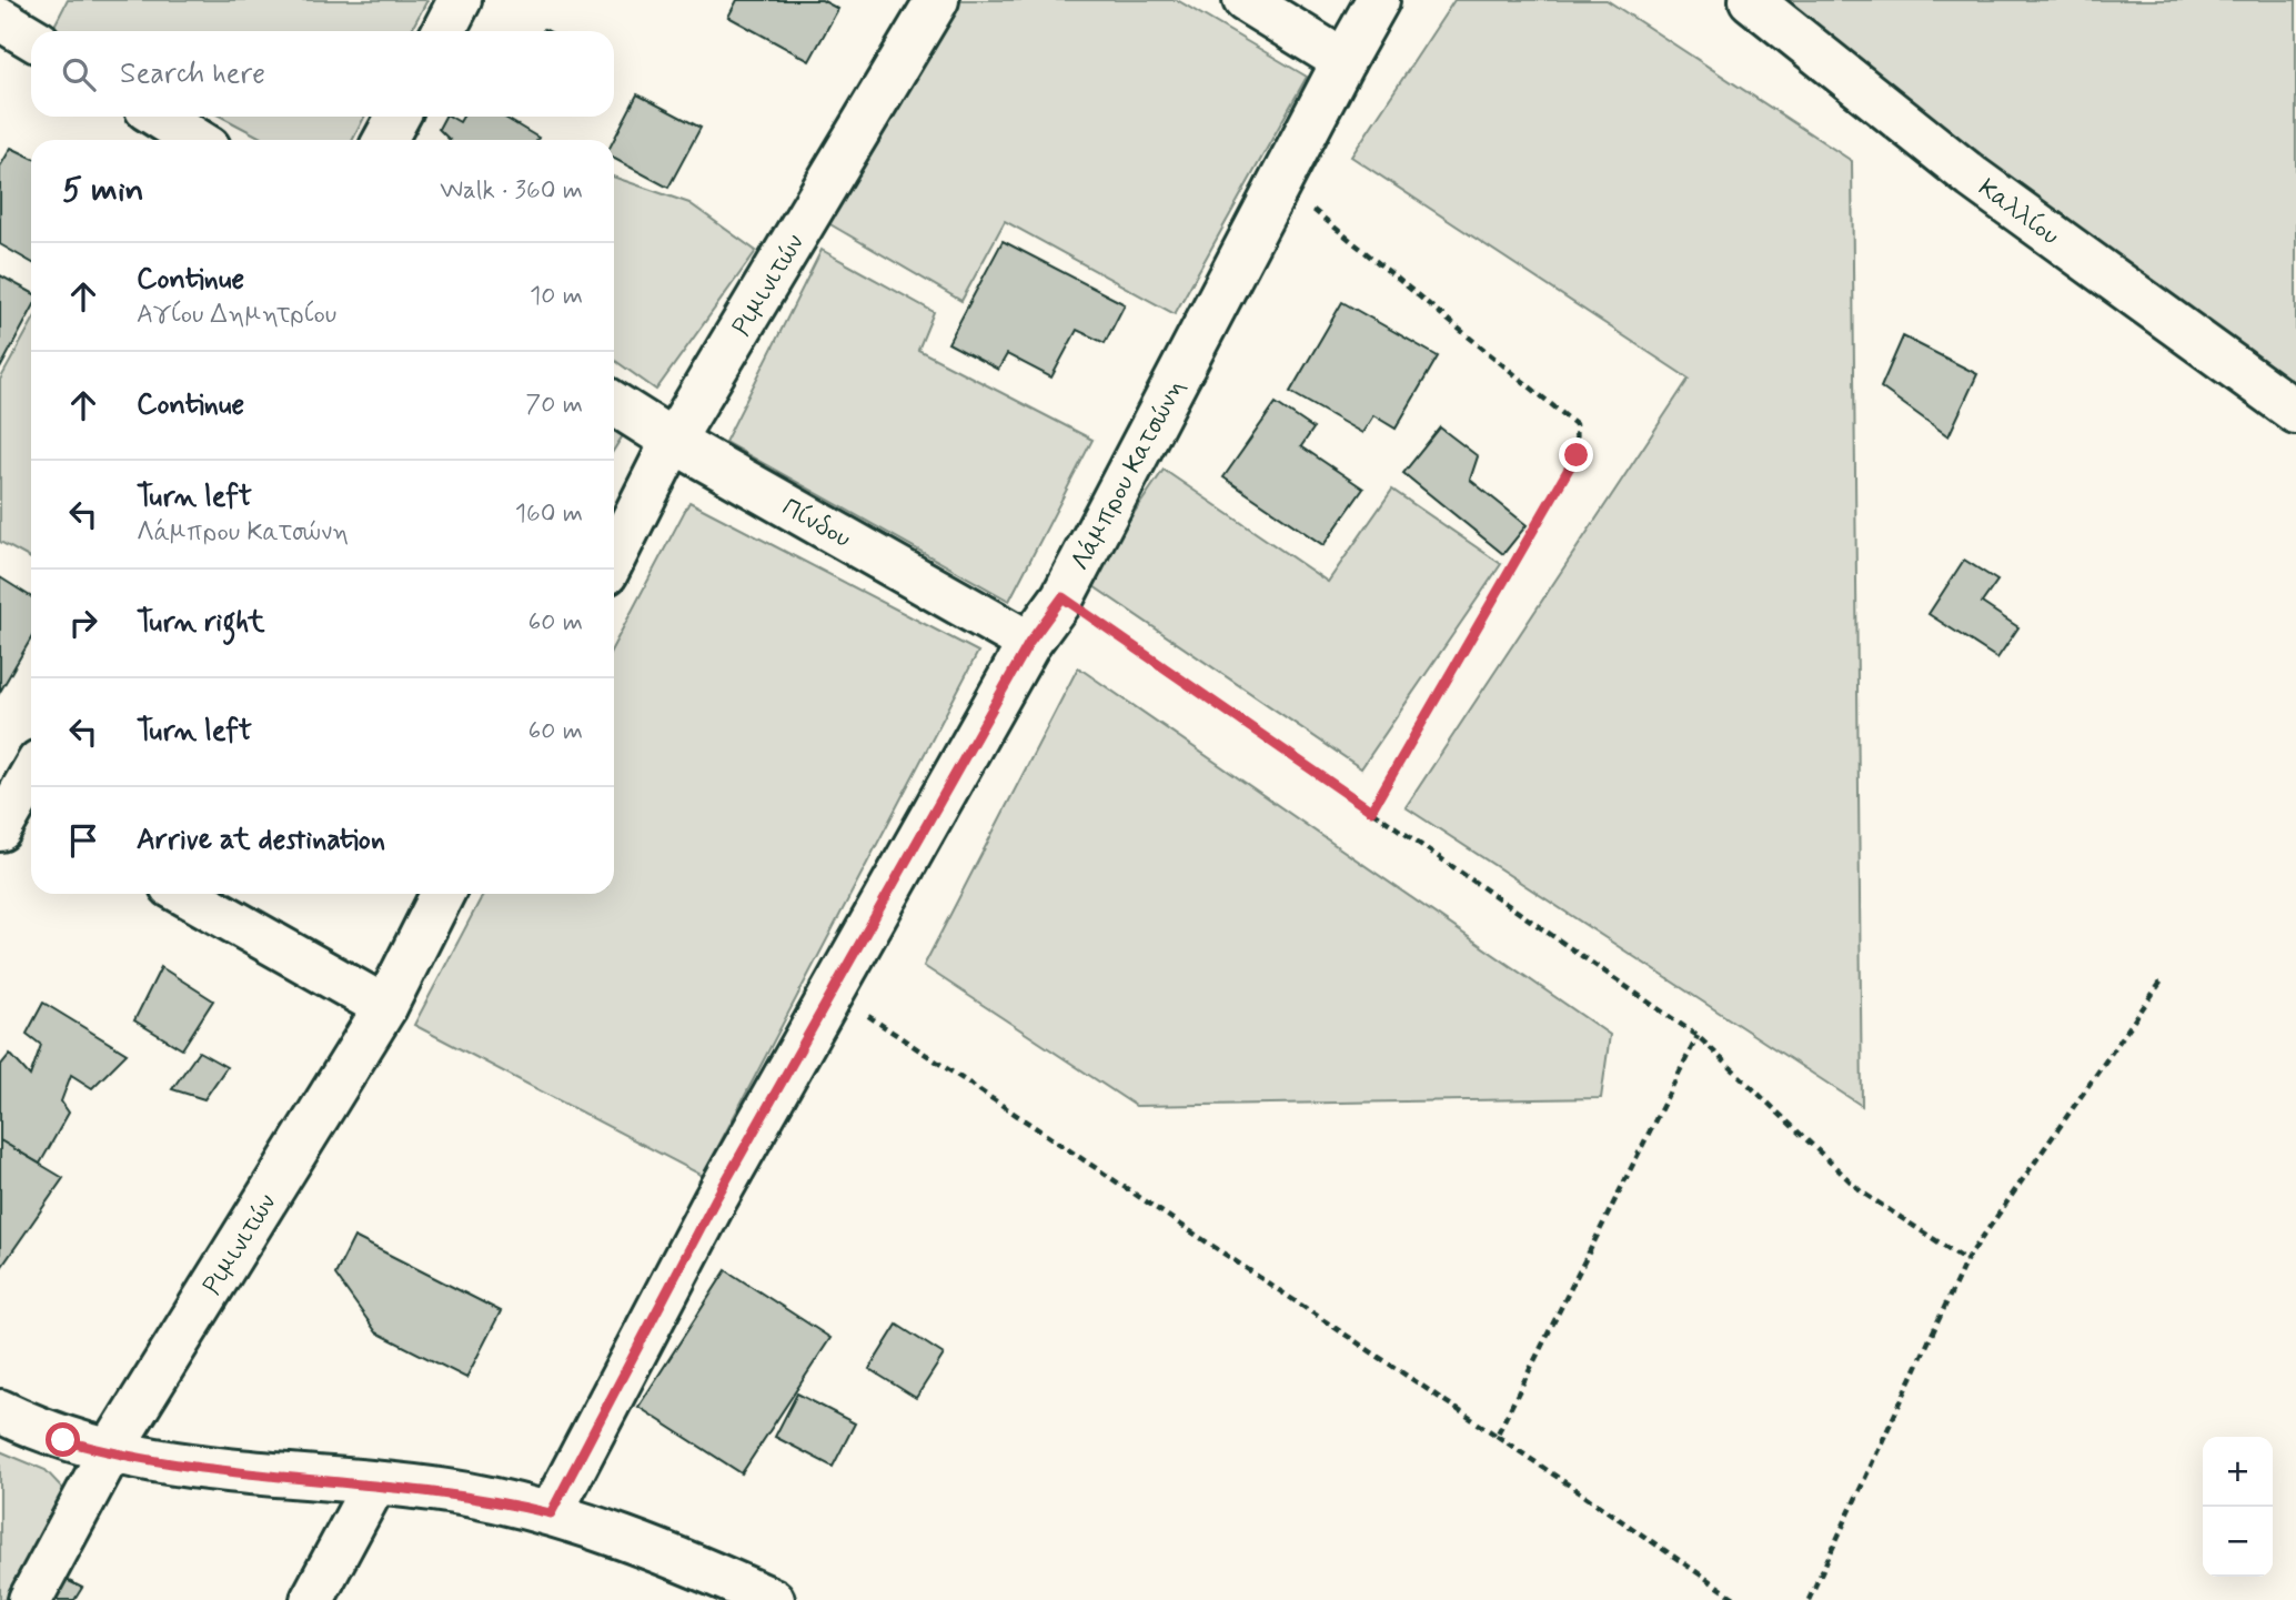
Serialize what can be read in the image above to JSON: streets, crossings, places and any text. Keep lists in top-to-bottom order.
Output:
{
  "streets": {
    "street": [
      "Καλλίου",
      "Ριμινιτών",
      "Λάμπρου Κατσώνη",
      "Πίνδου"
    ]
  },
  "crossings": [
    ["Ριμινιτών", "Πίνδου"],
    ["Λάμπρου Κατσώνη", "Πίνδου"]
  ],
  "page": {
    "search": "Search here",
    "heading": ["5 min", "Walk · 360 m"],
    "list": [
      ["Continue", "Αγίου Δημητρίου", "10 m"],
      ["Continue", "70 m"],
      ["Turn left", "Λάμπρου Κατσώνη", "160 m"],
      ["Turn right", "60 m"],
      ["Turn left", "60 m"],
      "Arrive at destination"
    ],
    "map_buttons": ["+", "−"]
  }
}
